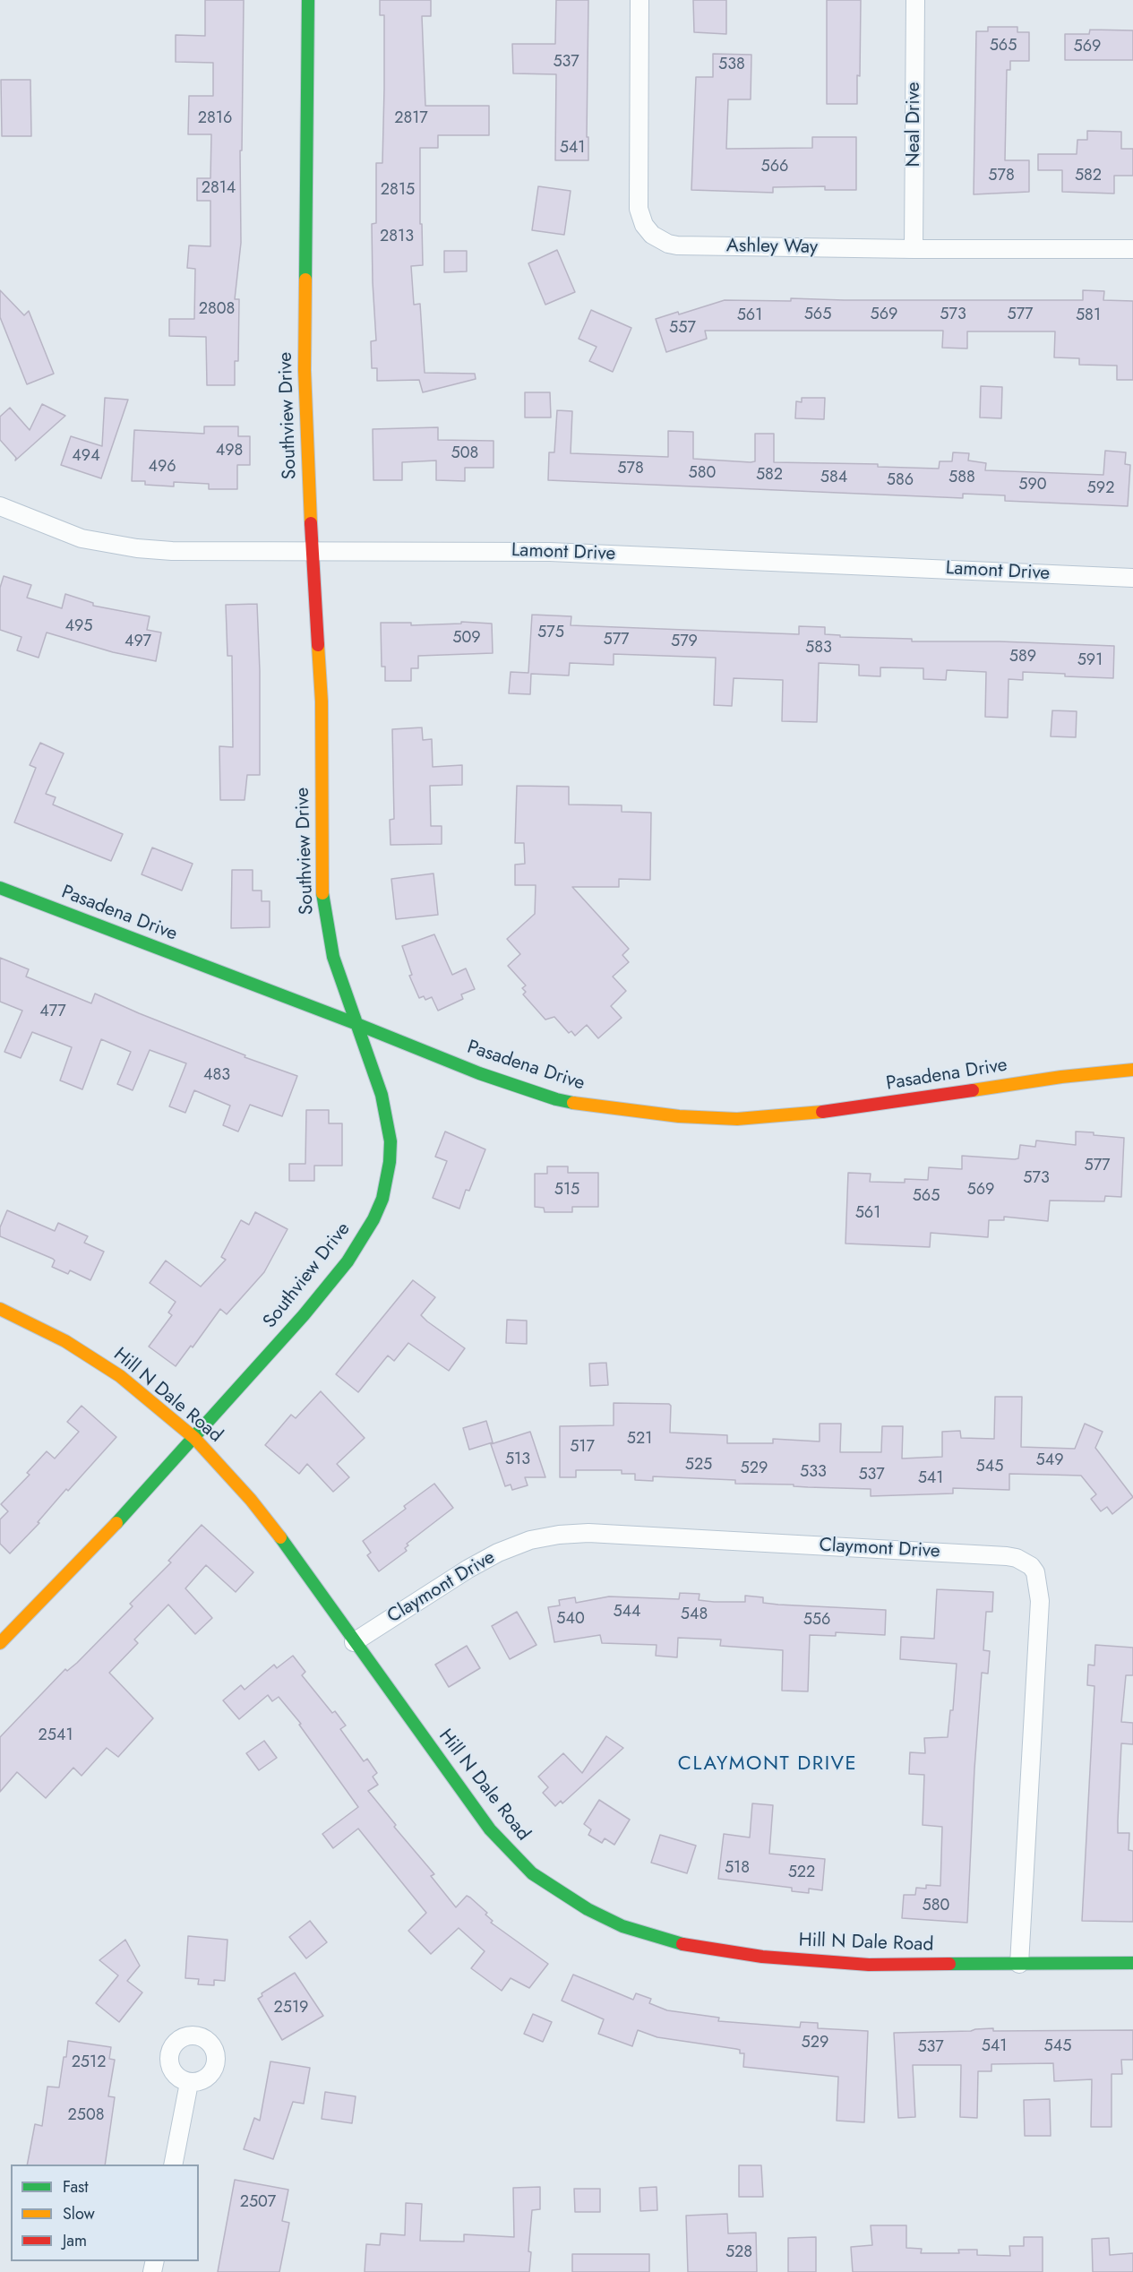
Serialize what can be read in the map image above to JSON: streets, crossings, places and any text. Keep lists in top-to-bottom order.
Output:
{
  "streets": {
    "street": [
      "Neal Drive",
      "Ashley Way",
      "Southview Drive",
      "Lamont Drive",
      "Pasadena Drive",
      "Hill N Dale Road",
      "Claymont Drive"
    ]
  },
  "crossings": [
    ["Neal Drive", "Ashley Way"],
    ["Southview Drive", "Lamont Drive"],
    ["Southview Drive", "Pasadena Drive"],
    ["Southview Drive", "Hill N Dale Road"],
    ["Hill N Dale Road", "Claymont Drive"]
  ],
  "districts": ["CLAYMONT DRIVE"],
  "house_numbers": [
    "565",
    "569",
    "537",
    "538",
    "2816",
    "2817",
    "541",
    "566",
    "578",
    "582",
    "2814",
    "2815",
    "2813",
    "2808",
    "565",
    "569",
    "573",
    "577",
    "561",
    "581",
    "557",
    "498",
    "508",
    "494",
    "496",
    "578",
    "580",
    "582",
    "584",
    "588",
    "586",
    "590",
    "592",
    "495",
    "575",
    "509",
    "577",
    "497",
    "579",
    "583",
    "589",
    "591",
    "477",
    "483",
    "577",
    "573",
    "515",
    "569",
    "565",
    "561",
    "521",
    "517",
    "513",
    "549",
    "525",
    "545",
    "529",
    "533",
    "537",
    "541",
    "544",
    "548",
    "540",
    "556",
    "2541",
    "518",
    "522",
    "580",
    "2519",
    "529",
    "541",
    "545",
    "537",
    "2512",
    "2508",
    "2507",
    "528"
  ],
  "legend": ["Fast", "Slow", "Jam"]
}
